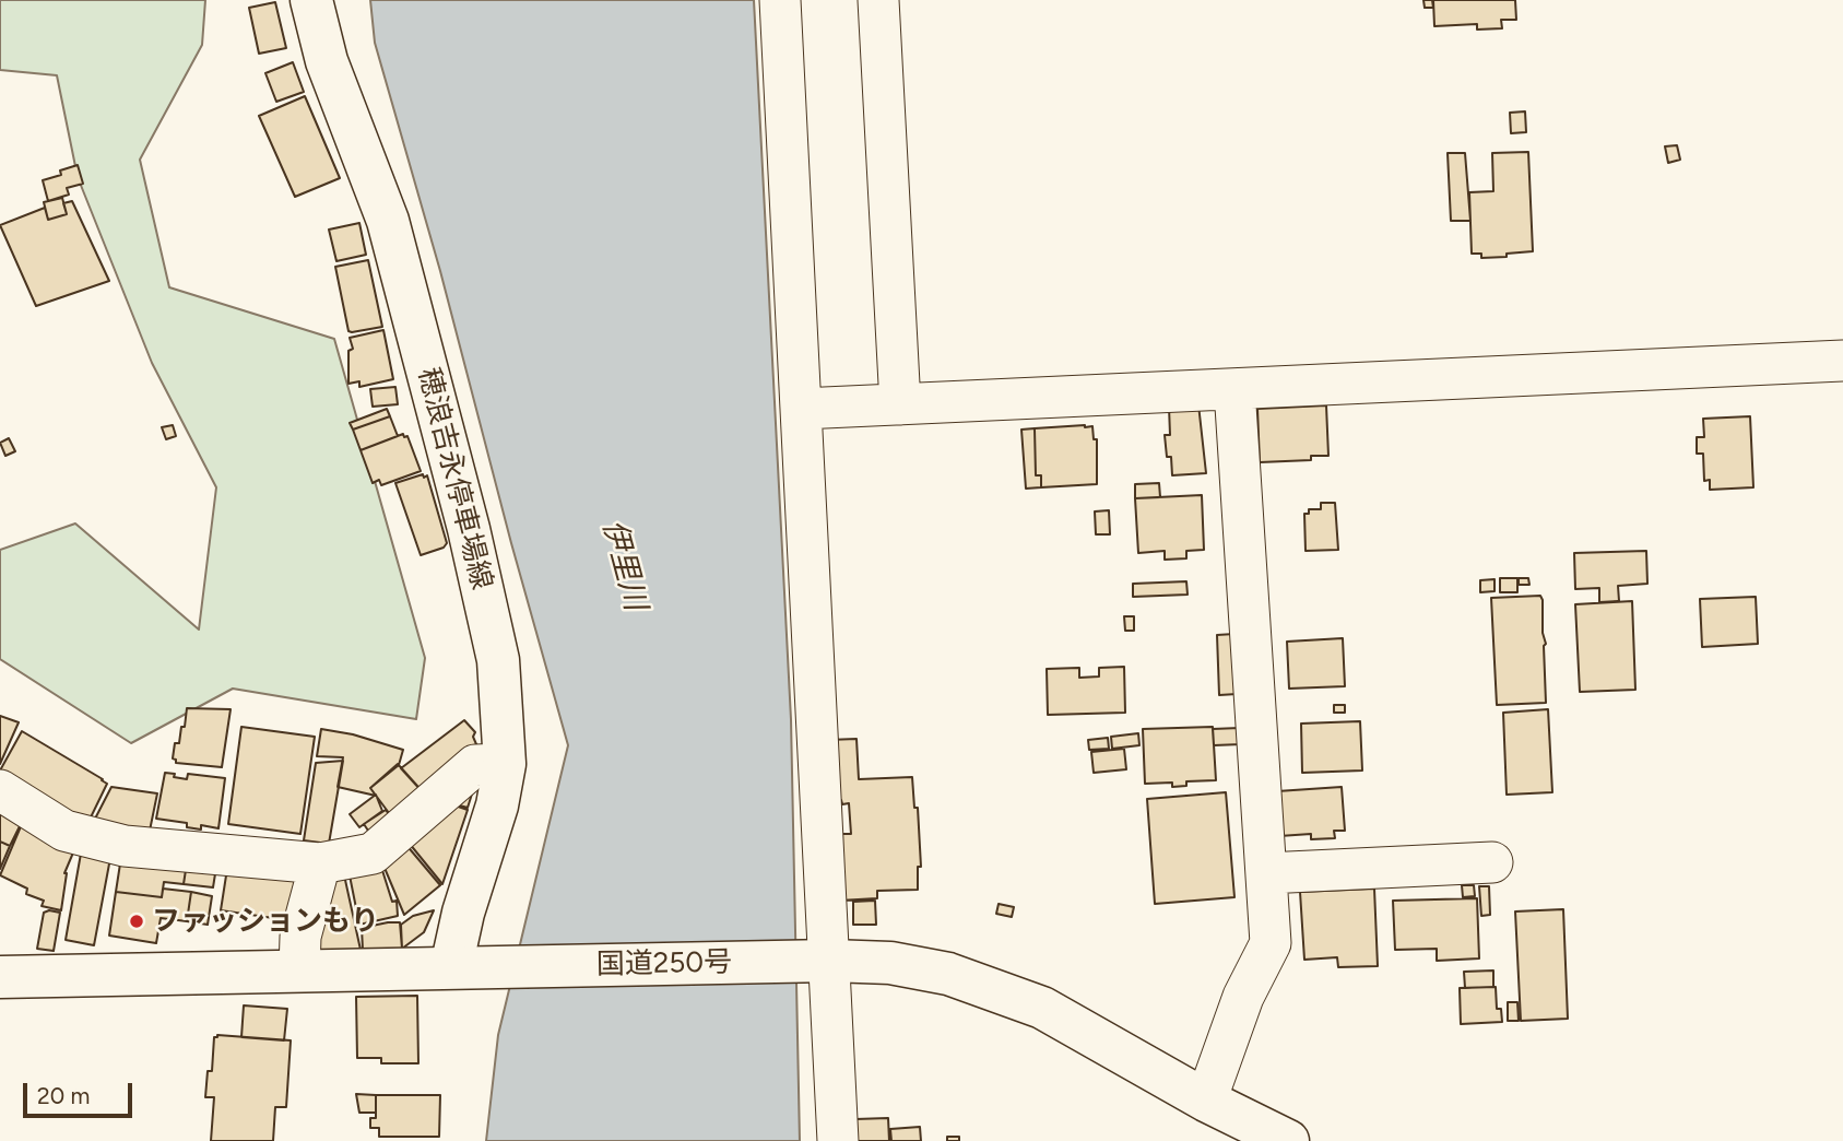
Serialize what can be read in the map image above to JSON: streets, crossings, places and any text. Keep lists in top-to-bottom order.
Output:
{
  "streets": {
    "main road": ["穂浪吉永停車場線", "国道250号"]
  },
  "crossings": [
    ["穂浪吉永停車場線", "国道250号"]
  ],
  "water": ["伊里川"],
  "places": ["ファッションもり"],
  "scale_bar": "20 m"
}
